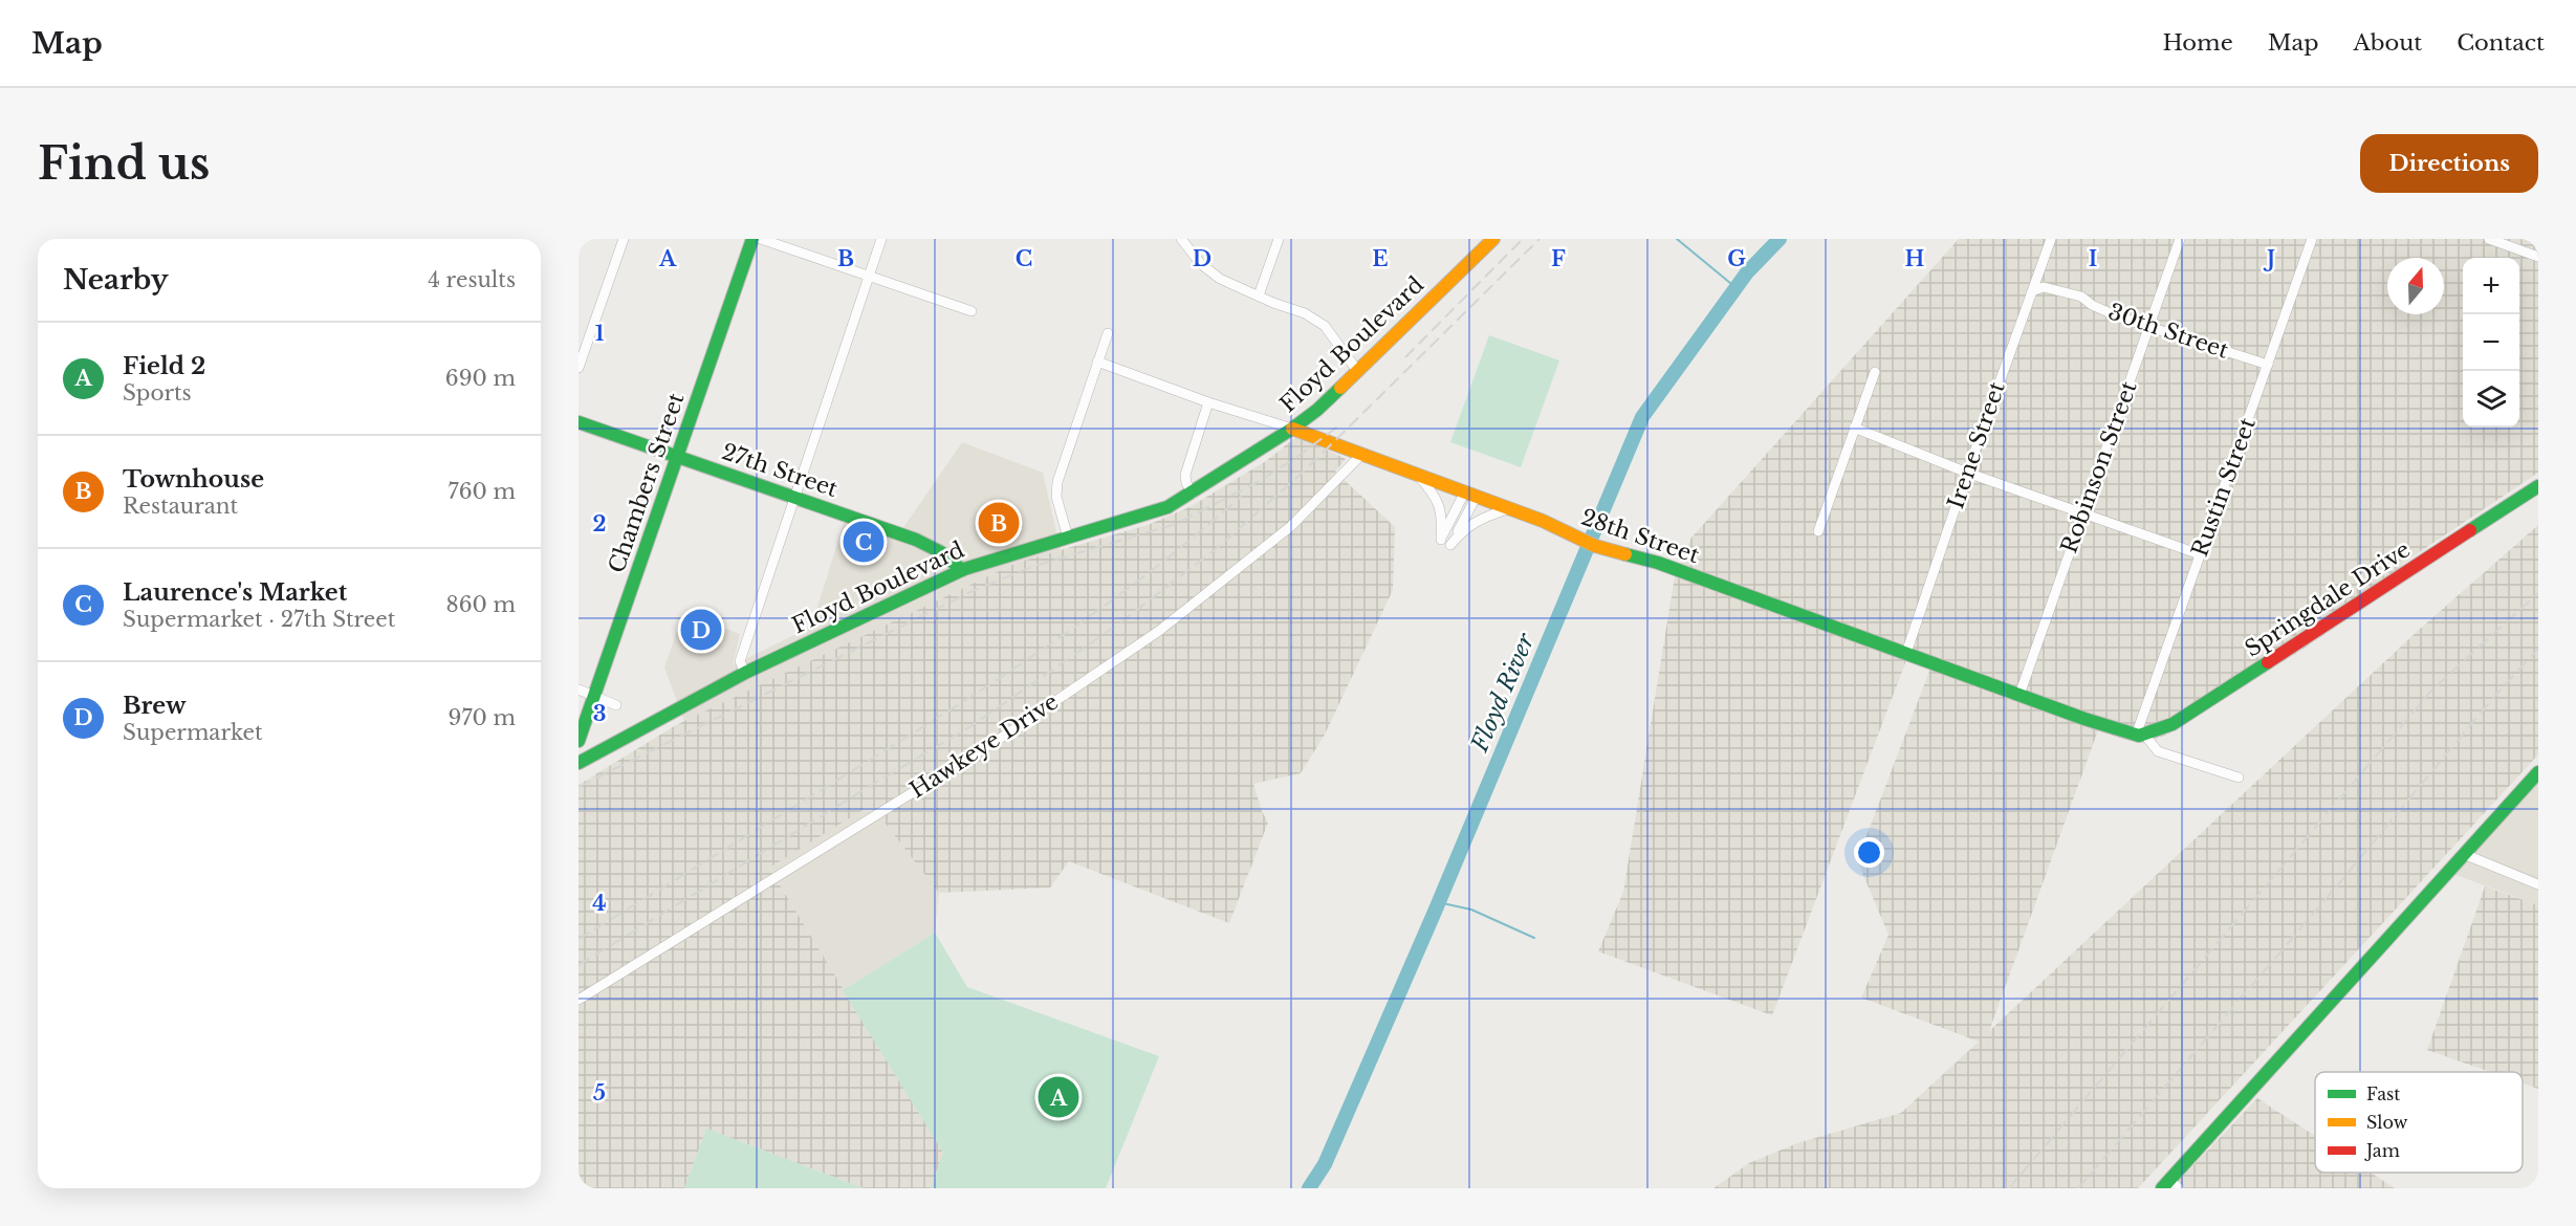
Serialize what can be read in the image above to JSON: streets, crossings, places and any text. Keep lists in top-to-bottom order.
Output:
{
  "streets": {
    "main road": [
      "Floyd Boulevard",
      "27th Street",
      "Chambers Street",
      "28th Street",
      "Springdale Drive"
    ],
    "street": [
      "30th Street",
      "Irene Street",
      "Robinson Street",
      "Rustin Street",
      "Hawkeye Drive"
    ]
  },
  "crossings": [
    ["30th Street", "Irene Street"],
    ["30th Street", "Robinson Street"],
    ["30th Street", "Rustin Street"],
    ["Floyd Boulevard", "27th Street"],
    ["Floyd Boulevard", "28th Street"],
    ["Irene Street", "28th Street"],
    ["Robinson Street", "28th Street"],
    ["27th Street", "Chambers Street"],
    ["Rustin Street", "28th Street"],
    ["Rustin Street", "Springdale Drive"],
    ["28th Street", "Springdale Drive"],
    ["28th Street", "Hawkeye Drive"]
  ],
  "water": ["Floyd River"],
  "legend": ["Fast", "Slow", "Jam"],
  "north": "top",
  "page": {
    "header": "Map",
    "nav": [
      "Home",
      "Map",
      "About",
      "Contact"
    ],
    "buttons": "Directions",
    "title": "Find us",
    "heading": ["Nearby", "4 results"],
    "map_buttons": ["+", "−"],
    "list": [
      {
        "mark": "A",
        "name": "Field 2",
        "note": "Sports",
        "value": "690 m"
      },
      {
        "mark": "B",
        "name": "Townhouse",
        "note": "Restaurant",
        "value": "760 m"
      },
      {
        "mark": "C",
        "name": "Laurence's Market",
        "note": "Supermarket · 27th Street",
        "value": "860 m"
      },
      {
        "mark": "D",
        "name": "Brew",
        "note": "Supermarket",
        "value": "970 m"
      }
    ],
    "pins": [
      "B",
      "C",
      "D",
      "A"
    ]
  },
  "grid": {
    "columns": [
      "A",
      "B",
      "C",
      "D",
      "E",
      "F",
      "G",
      "H",
      "I",
      "J"
    ],
    "rows": [
      "1",
      "2",
      "3",
      "4",
      "5"
    ]
  }
}
